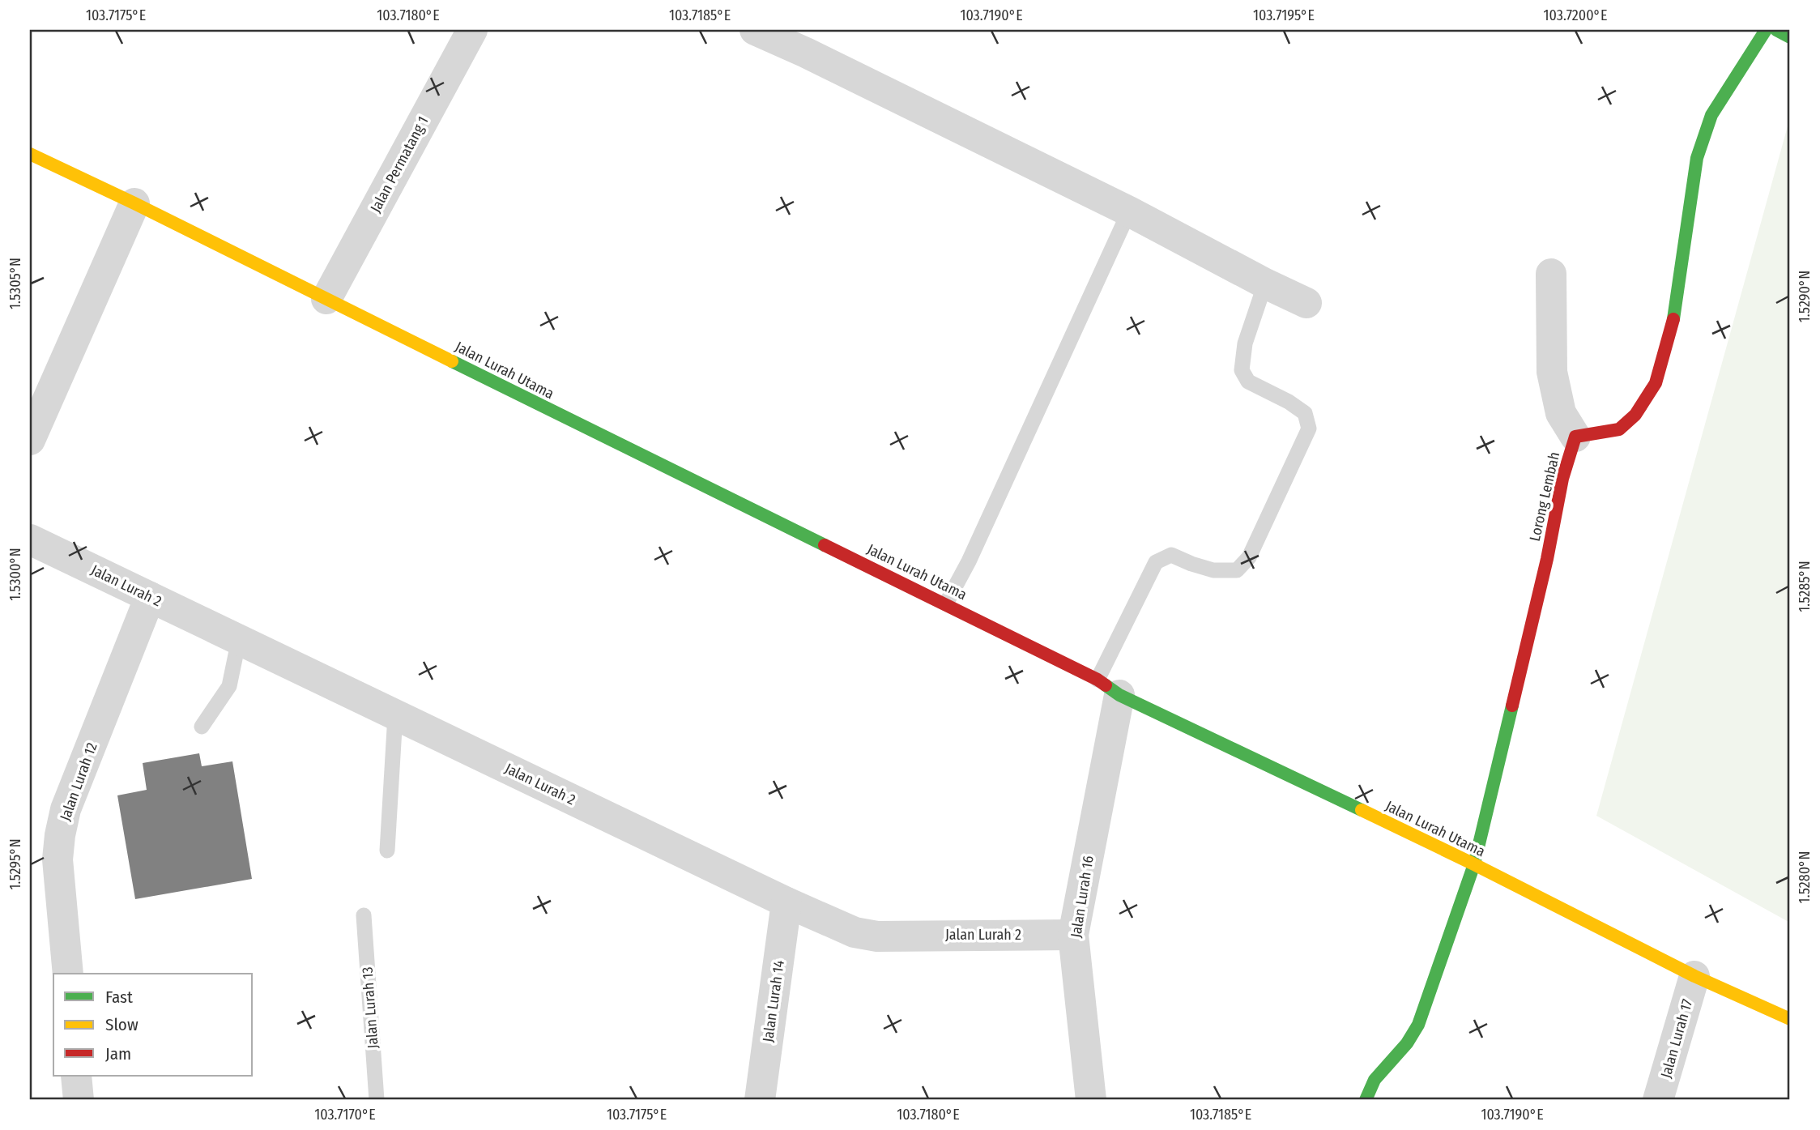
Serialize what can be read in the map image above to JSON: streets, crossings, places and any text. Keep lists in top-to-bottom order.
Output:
{
  "streets": {
    "street": [
      "Jalan Permatang 1",
      "Jalan Lurah Utama",
      "Lorong Lembah",
      "Jalan Lurah 2",
      "Jalan Lurah 12",
      "Jalan Lurah 16",
      "Jalan Lurah 14",
      "Jalan Lurah 17"
    ],
    "lane": ["Jalan Lurah 13"]
  },
  "crossings": [
    ["Jalan Permatang 1", "Jalan Lurah Utama"],
    ["Jalan Lurah Utama", "Lorong Lembah"],
    ["Jalan Lurah Utama", "Jalan Lurah 16"],
    ["Jalan Lurah Utama", "Jalan Lurah 17"],
    ["Jalan Lurah 2", "Jalan Lurah 12"],
    ["Jalan Lurah 2", "Jalan Lurah 16"],
    ["Jalan Lurah 2", "Jalan Lurah 14"]
  ],
  "legend": ["Fast", "Slow", "Jam"],
  "coordinates": [
    "103.7175°E",
    "103.7180°E",
    "103.7185°E",
    "103.7190°E",
    "103.7195°E",
    "103.7200°E",
    "1.5305°N",
    "1.5290°N",
    "1.5300°N",
    "1.5285°N",
    "1.5295°N",
    "1.5280°N",
    "103.7170°E"
  ]
}
